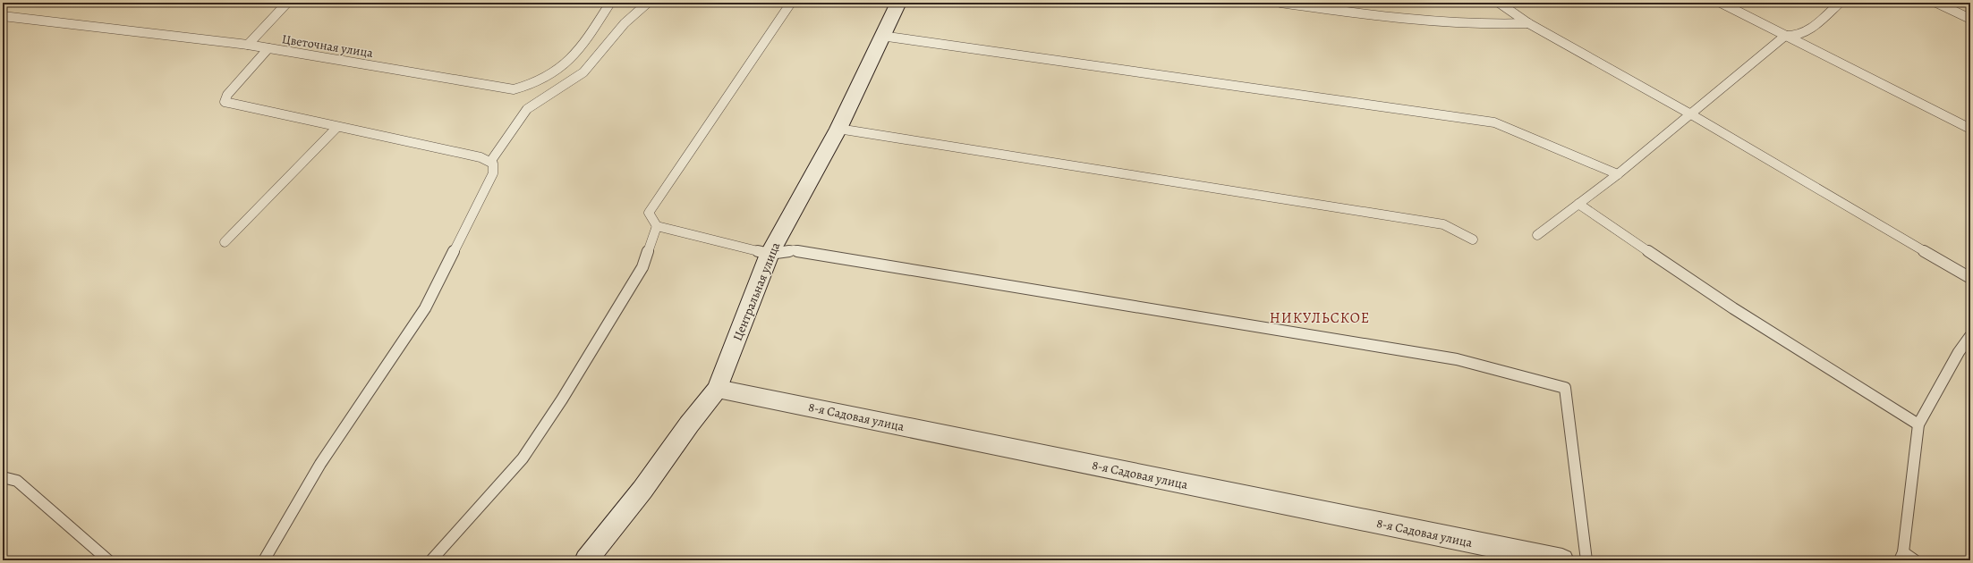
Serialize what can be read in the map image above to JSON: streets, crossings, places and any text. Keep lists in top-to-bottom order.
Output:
{
  "streets": {
    "street": ["Центральная улица", "8-я Садовая улица"],
    "lane": ["Цветочная улица"]
  },
  "crossings": [
    ["Центральная улица", "8-я Садовая улица"]
  ],
  "districts": ["НИКУЛЬСКОЕ"]
}
